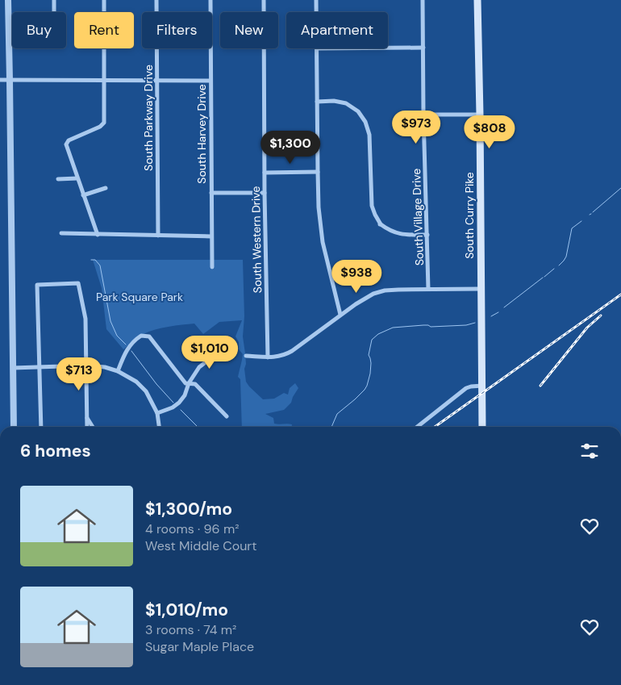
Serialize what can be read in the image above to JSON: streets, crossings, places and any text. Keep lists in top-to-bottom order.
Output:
{
  "streets": {
    "main road": ["South Curry Pike"],
    "street": [
      "South Parkway Drive",
      "South Harvey Drive",
      "South Village Drive",
      "South Western Drive"
    ]
  },
  "parks": ["Park Square Park"],
  "page": {
    "chip": [
      "Buy",
      "Rent",
      "Filters",
      "New",
      "Apartment"
    ],
    "price": [
      "$973",
      "$808",
      "$1,300",
      "$938",
      "$1,010",
      "$713"
    ],
    "heading": "6 homes",
    "list": [
      {
        "name": "$1,300/mo",
        "note": "4 rooms · 96 m² · West Middle Court"
      },
      {
        "name": "$1,010/mo",
        "note": "3 rooms · 74 m² · Sugar Maple Place"
      }
    ]
  }
}
